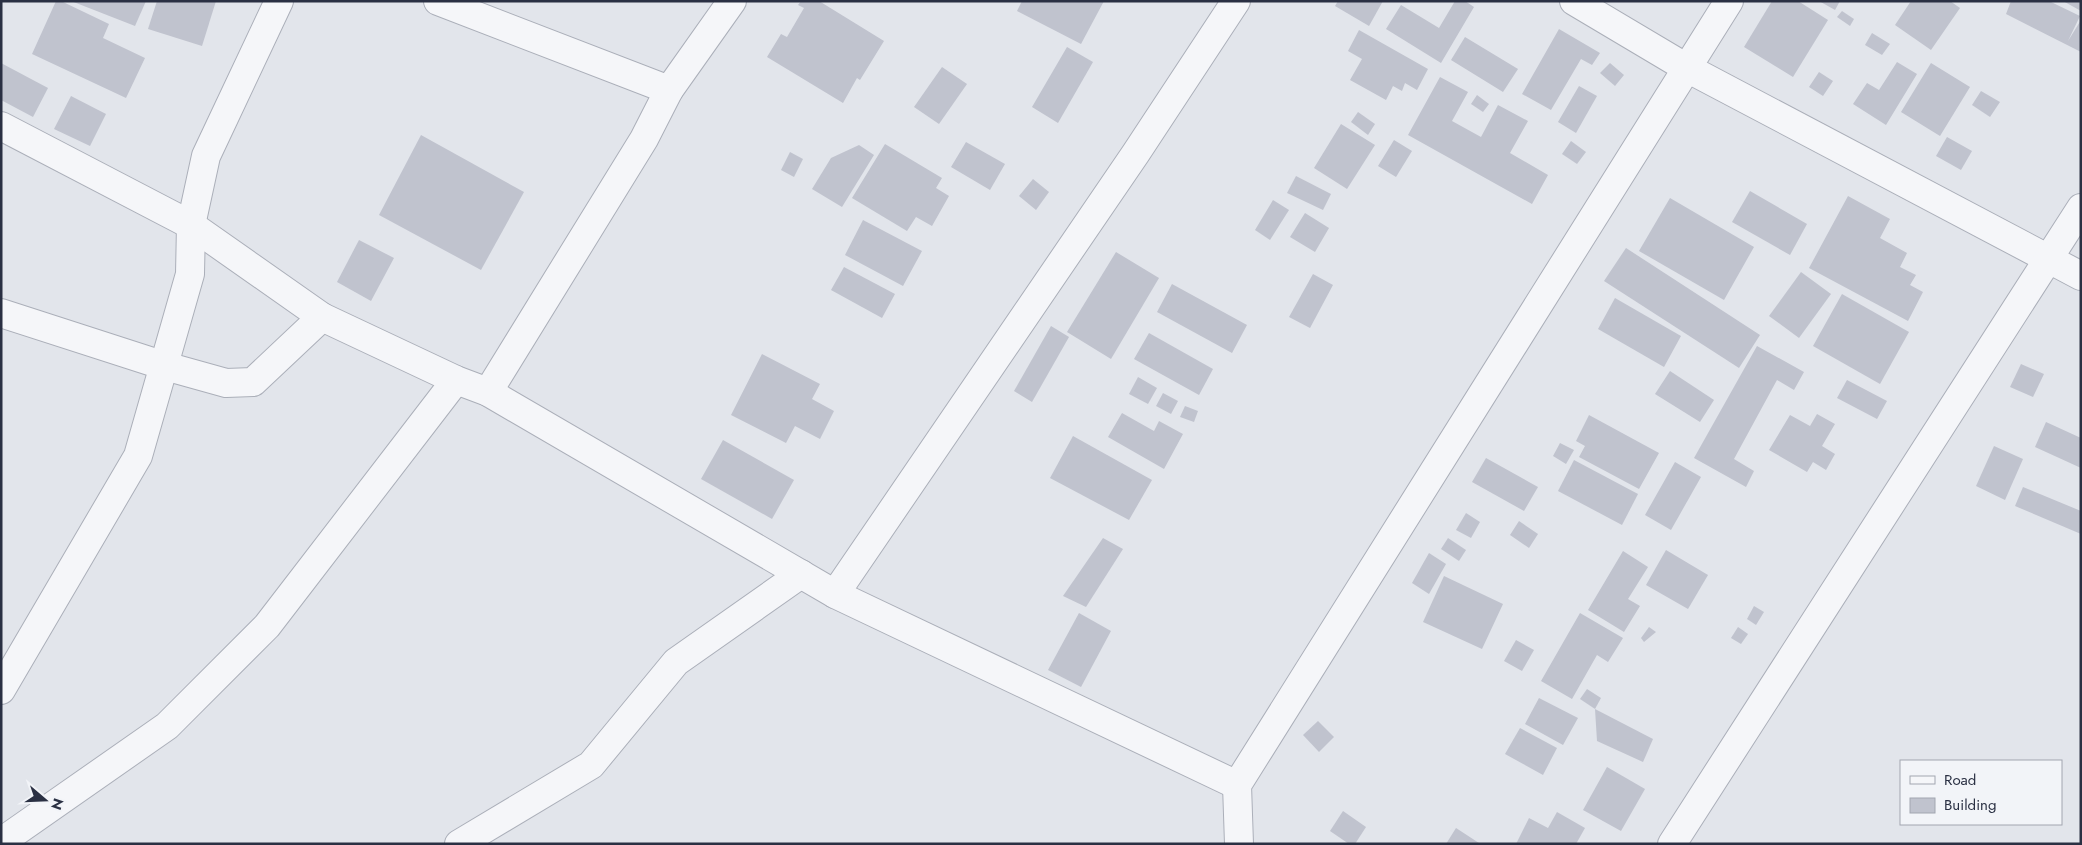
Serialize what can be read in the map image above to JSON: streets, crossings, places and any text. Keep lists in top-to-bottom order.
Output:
{
  "legend": ["Road", "Building"],
  "north": "right"
}
